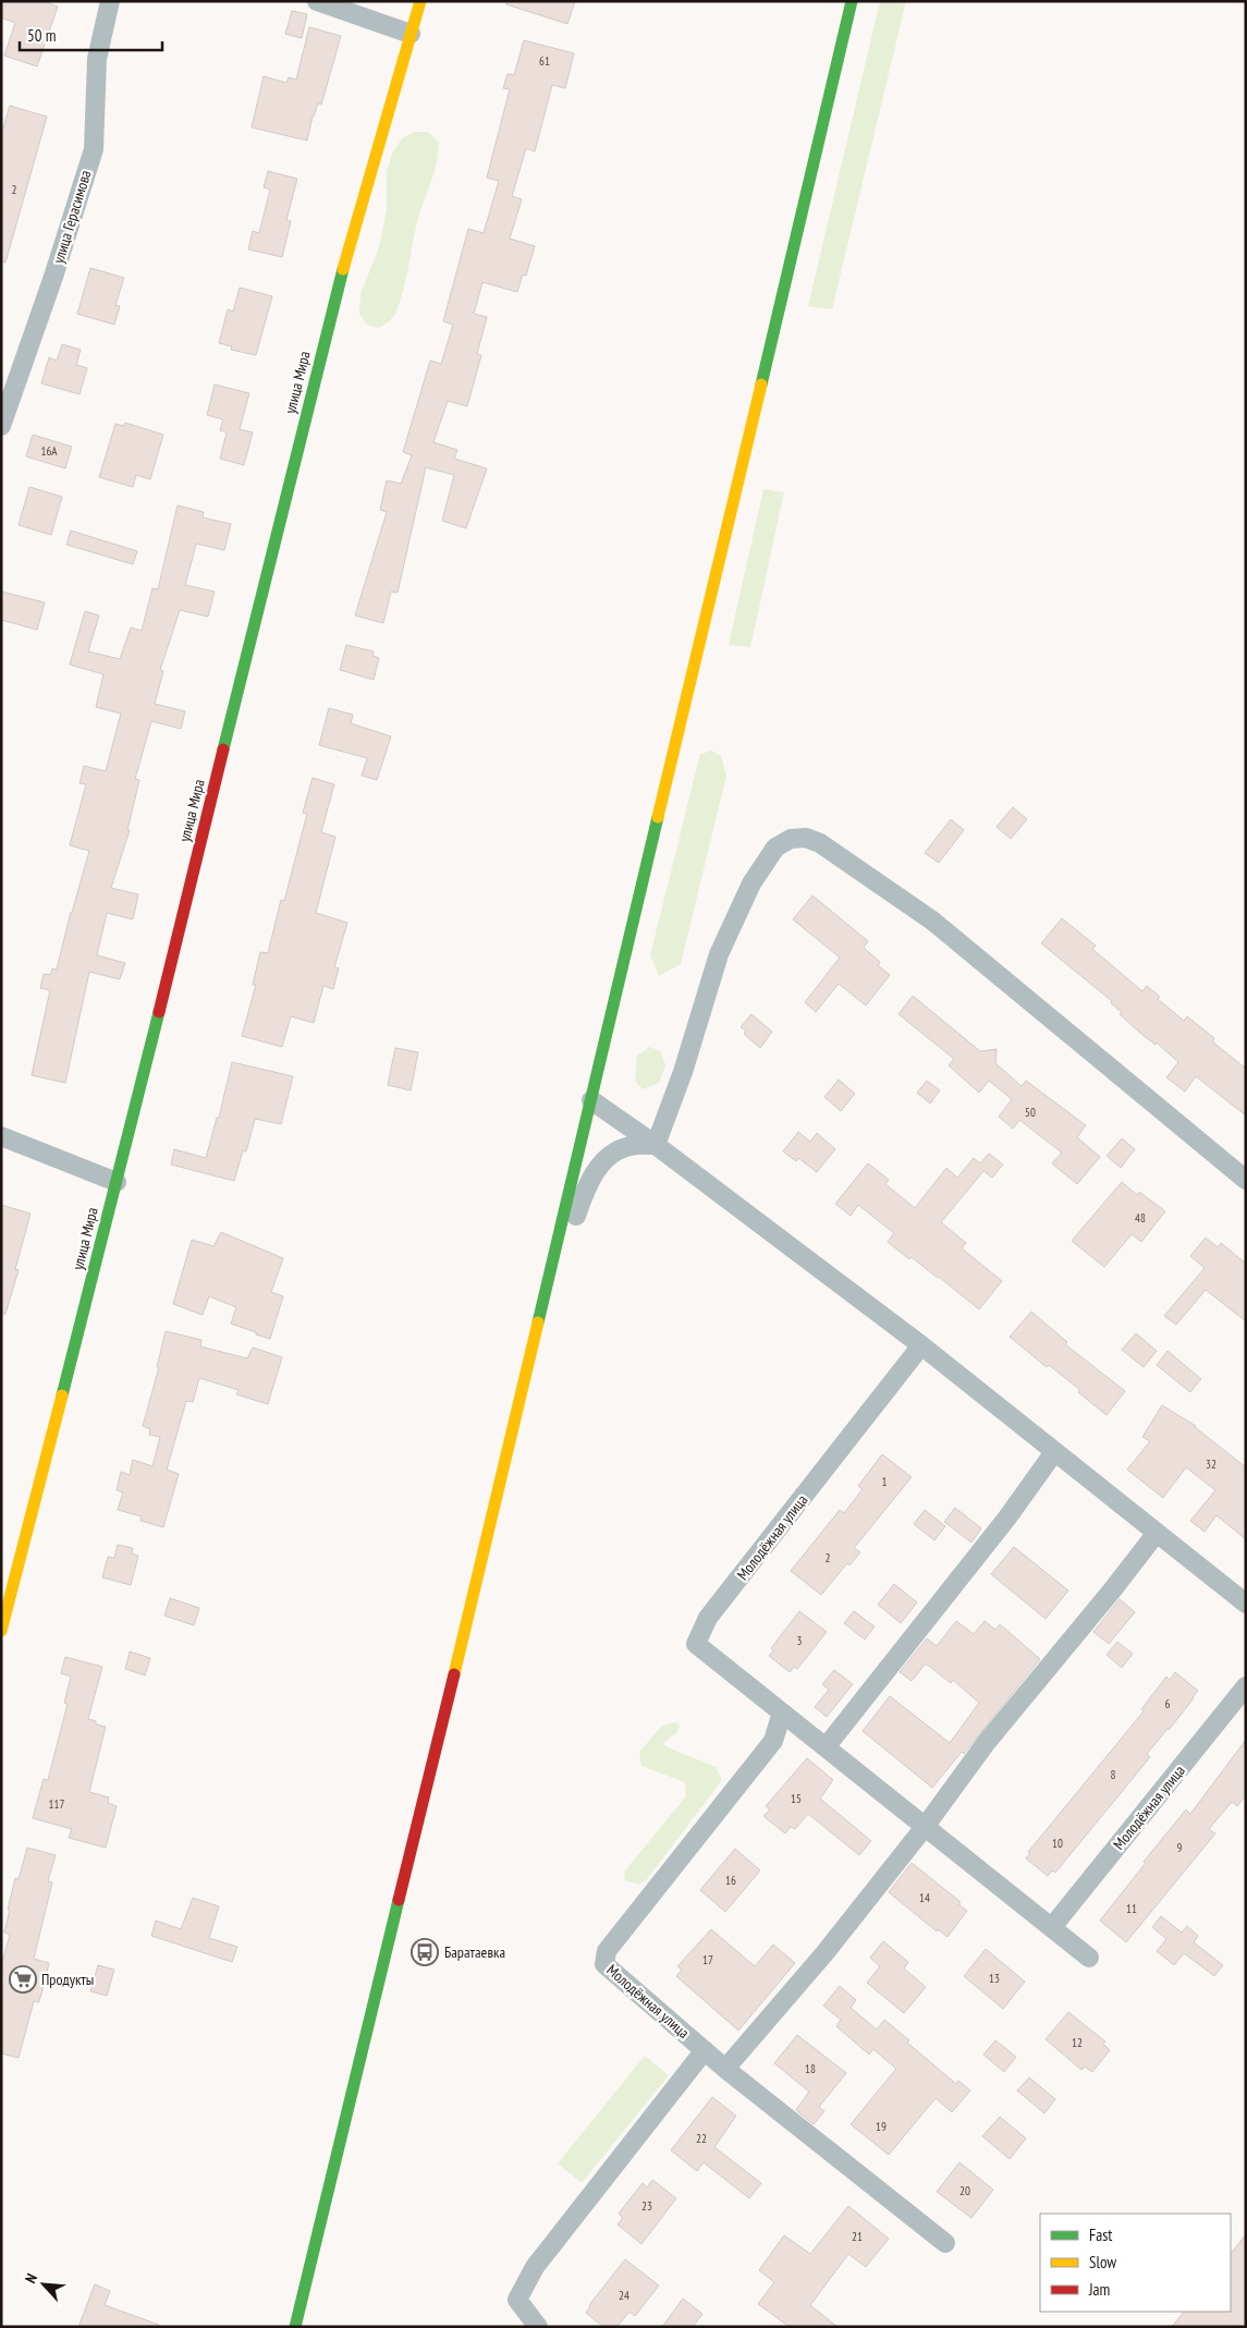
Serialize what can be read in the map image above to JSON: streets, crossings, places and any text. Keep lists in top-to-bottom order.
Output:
{
  "streets": {
    "main road": ["улица Мира"],
    "street": ["улица Герасимова", "Молодёжная улица"]
  },
  "places": {
    "bus stop": ["Баратаевка"],
    "supermarket": ["Продукты"]
  },
  "house_numbers": [
    "61",
    "2",
    "16А",
    "50",
    "48",
    "32",
    "1",
    "2",
    "3",
    "6",
    "8",
    "15",
    "117",
    "10",
    "9",
    "16",
    "14",
    "11",
    "17",
    "13",
    "12",
    "18",
    "19",
    "22",
    "20",
    "23",
    "21",
    "24"
  ],
  "legend": ["Fast", "Slow", "Jam"],
  "scale_bar": "50 m",
  "north": "top left"
}
